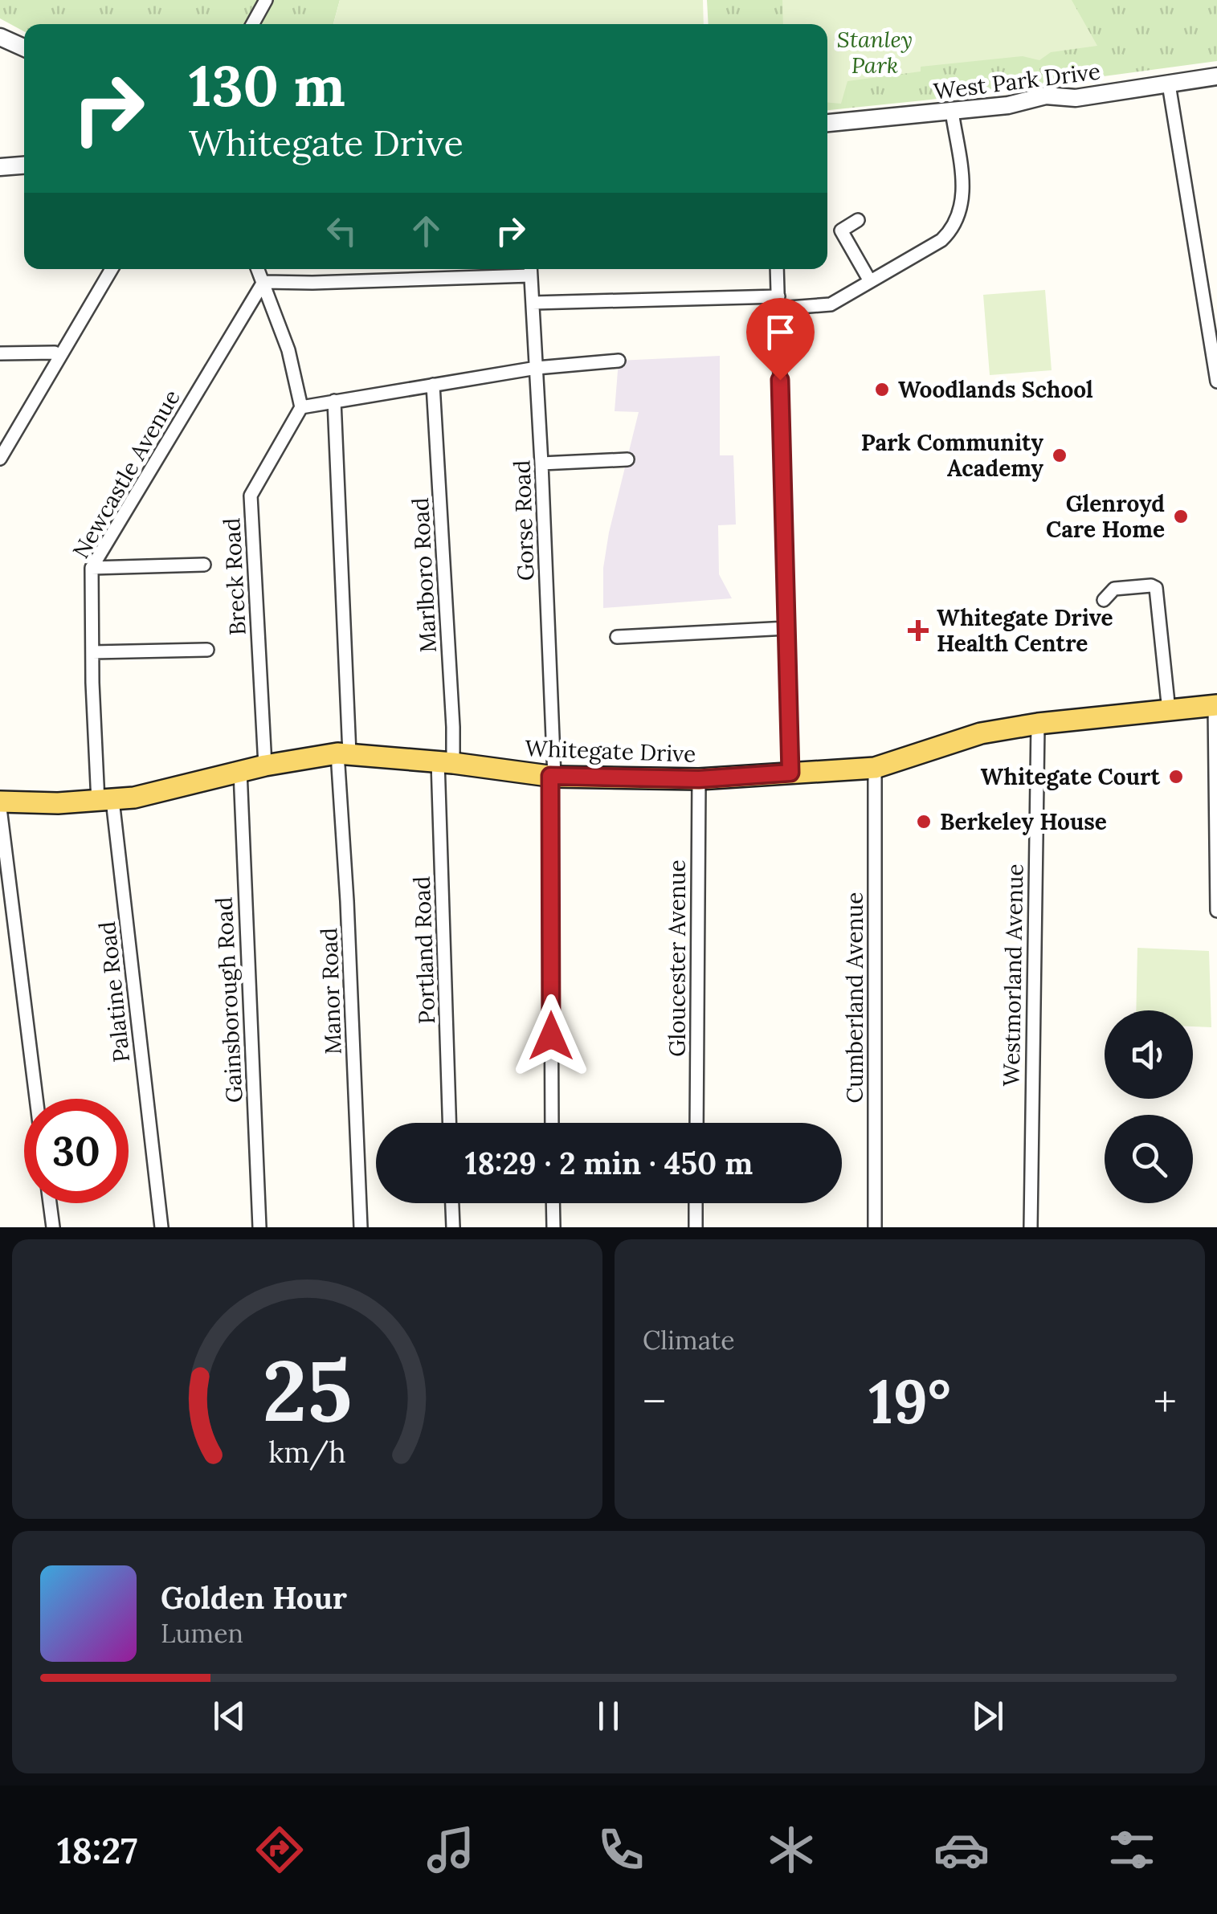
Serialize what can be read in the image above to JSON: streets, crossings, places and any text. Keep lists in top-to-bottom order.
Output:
{
  "streets": {
    "main road": ["Whitegate Drive"],
    "street": [
      "West Park Drive",
      "Newcastle Avenue",
      "Gorse Road",
      "Marlboro Road",
      "Breck Road",
      "Portland Road",
      "Gloucester Avenue",
      "Westmorland Avenue",
      "Manor Road",
      "Palatine Road",
      "Cumberland Avenue",
      "Gainsborough Road"
    ]
  },
  "crossings": [
    ["Newcastle Avenue", "Whitegate Drive"],
    ["Newcastle Avenue", "Palatine Road"],
    ["Gorse Road", "Whitegate Drive"],
    ["Marlboro Road", "Whitegate Drive"],
    ["Marlboro Road", "Portland Road"],
    ["Breck Road", "Whitegate Drive"],
    ["Whitegate Drive", "Portland Road"],
    ["Whitegate Drive", "Gloucester Avenue"],
    ["Whitegate Drive", "Westmorland Avenue"],
    ["Whitegate Drive", "Manor Road"],
    ["Whitegate Drive", "Palatine Road"],
    ["Whitegate Drive", "Cumberland Avenue"],
    ["Whitegate Drive", "Gainsborough Road"]
  ],
  "parks": ["Stanley Park"],
  "places": {
    "other": [
      "Woodlands School",
      "Park Community Academy",
      "Glenroyd Care Home",
      "Whitegate Court",
      "Berkeley House"
    ],
    "health": ["Whitegate Drive Health Centre"]
  },
  "page": {
    "turn": ["130 m", "Whitegate Drive"],
    "limit": "30",
    "trip": "18:29 · 2 min · 450 m",
    "tile": "Climate",
    "heat": ["−", "19°", "+"],
    "song": ["Golden Hour", "Lumen"],
    "tabs": "18:27",
    "gauge": ["25", "km/h"]
  }
}
